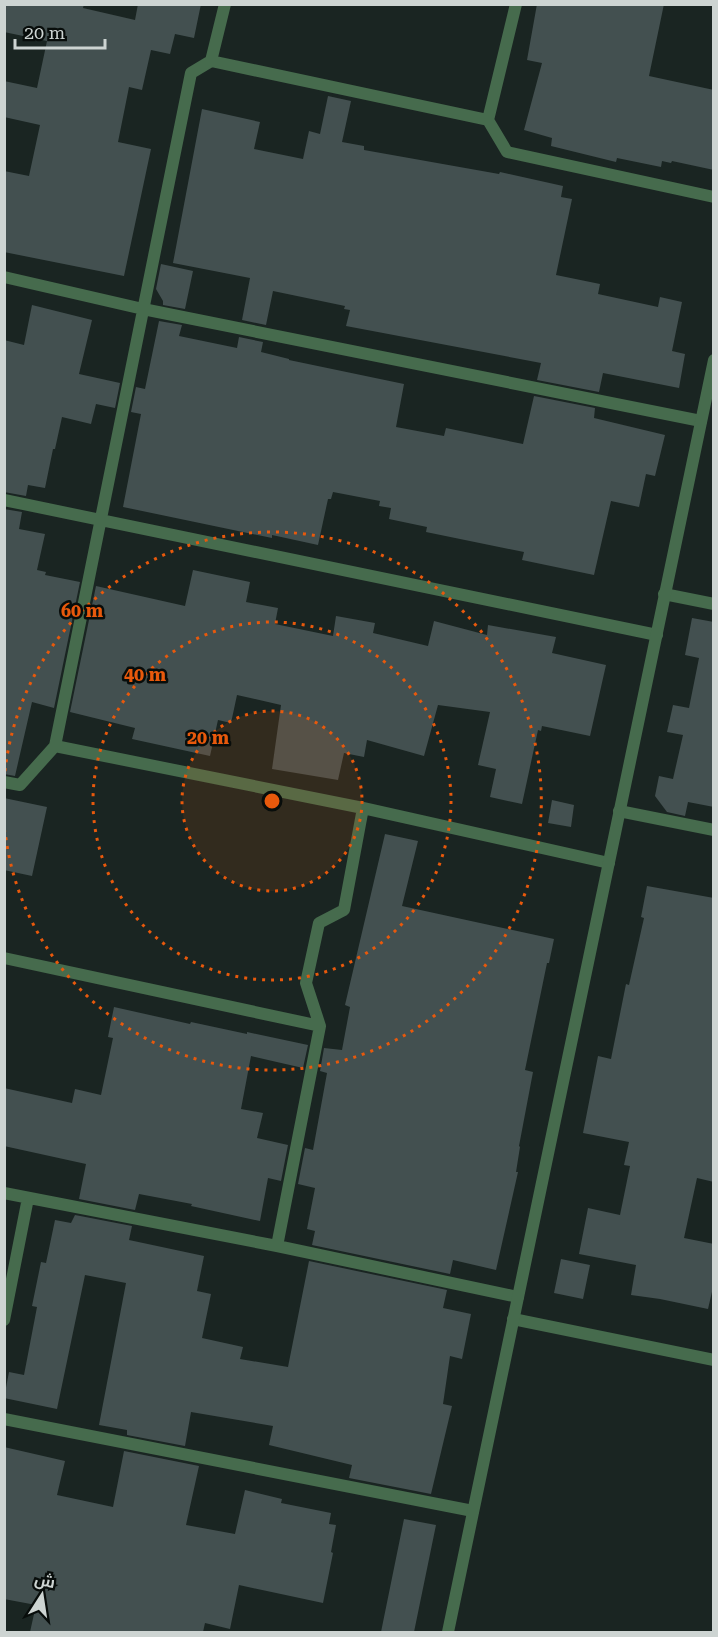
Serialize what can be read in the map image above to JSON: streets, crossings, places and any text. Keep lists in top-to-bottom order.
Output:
{
  "scale_bar": "20 m",
  "north": "top",
  "rings": ["60 m", "40 m", "20 m"]
}
